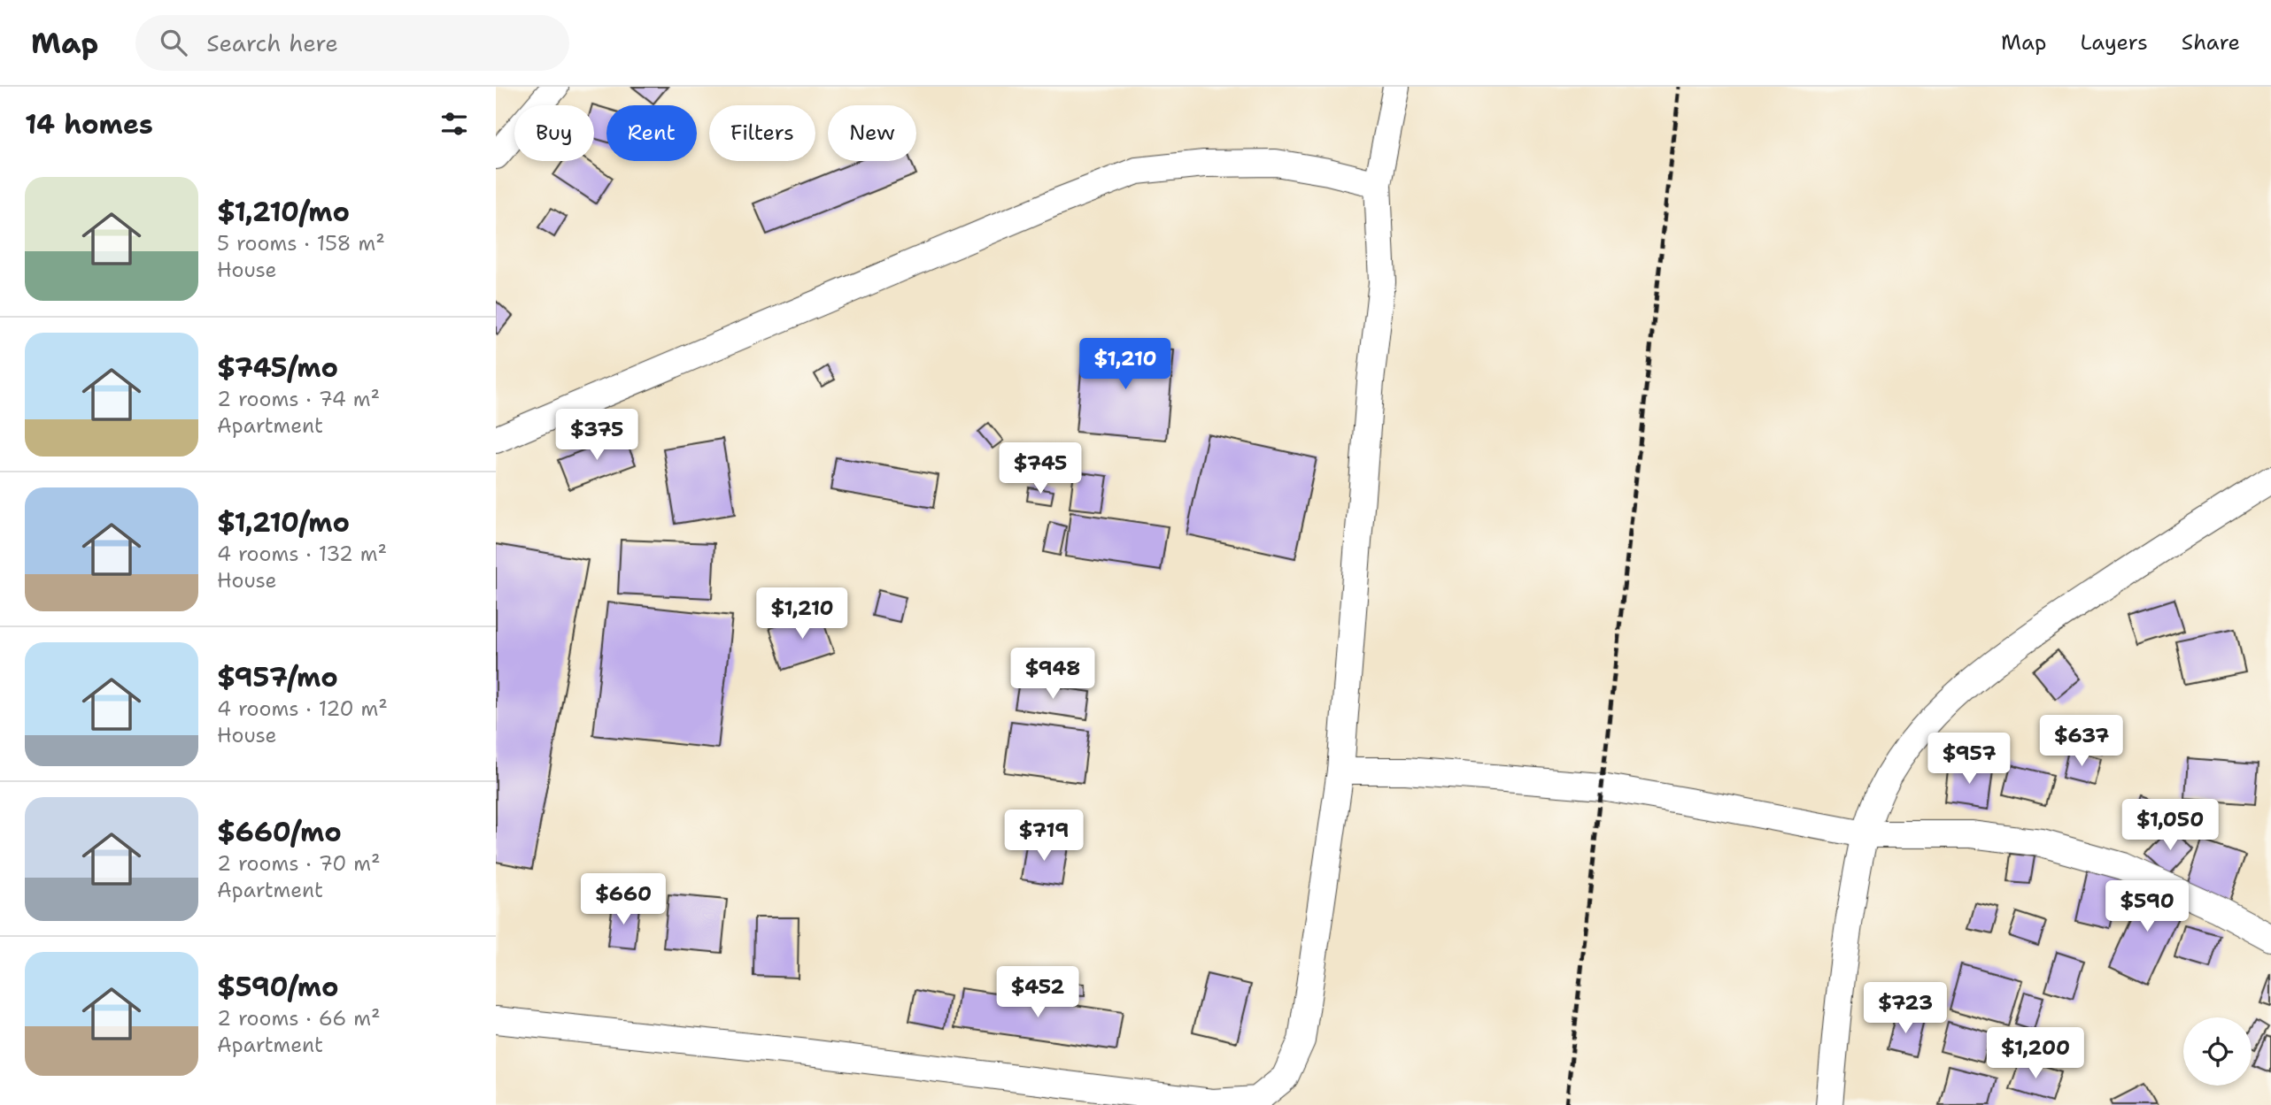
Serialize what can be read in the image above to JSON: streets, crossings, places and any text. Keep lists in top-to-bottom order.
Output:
{
  "page": {
    "header": "Map",
    "search": "Search here",
    "nav": ["Map", "Layers", "Share"],
    "heading": "14 homes",
    "chip": [
      "Buy",
      "Rent",
      "Filters",
      "New"
    ],
    "list": [
      {
        "name": "$1,210/mo",
        "note": "5 rooms · 158 m² · House"
      },
      {
        "name": "$745/mo",
        "note": "2 rooms · 74 m² · Apartment"
      },
      {
        "name": "$1,210/mo",
        "note": "4 rooms · 132 m² · House"
      },
      {
        "name": "$957/mo",
        "note": "4 rooms · 120 m² · House"
      },
      {
        "name": "$660/mo",
        "note": "2 rooms · 70 m² · Apartment"
      },
      {
        "name": "$590/mo",
        "note": "2 rooms · 66 m² · Apartment"
      }
    ],
    "price": [
      "$1,210",
      "$375",
      "$745",
      "$1,210",
      "$948",
      "$637",
      "$957",
      "$1,050",
      "$719",
      "$660",
      "$590",
      "$452",
      "$723",
      "$1,200"
    ]
  }
}
